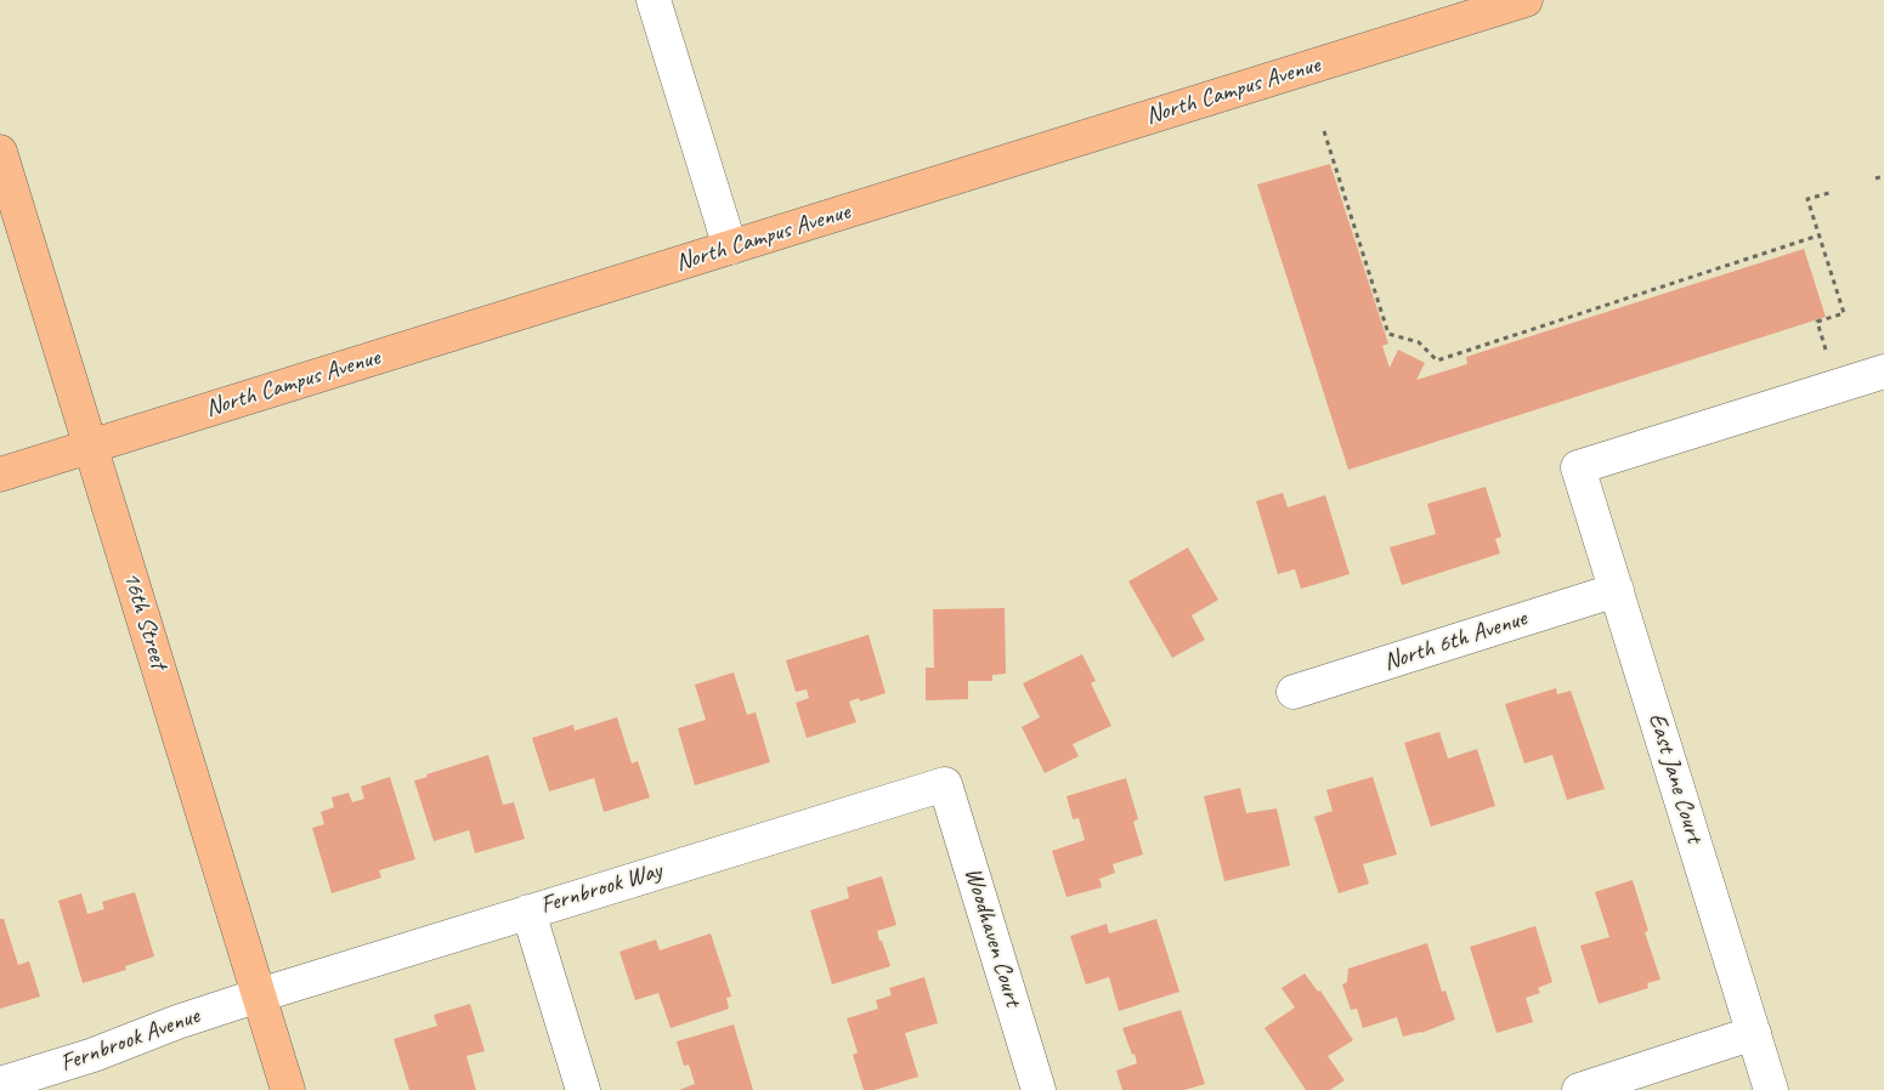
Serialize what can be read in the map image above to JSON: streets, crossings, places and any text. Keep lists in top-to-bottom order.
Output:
{
  "streets": {
    "main road": ["North Campus Avenue", "16th Street"],
    "street": [
      "North 6th Avenue",
      "East Jane Court",
      "Fernbrook Way",
      "Woodhaven Court",
      "Fernbrook Avenue"
    ]
  },
  "crossings": [
    ["North Campus Avenue", "16th Street"],
    ["16th Street", "Fernbrook Way"],
    ["16th Street", "Fernbrook Avenue"],
    ["North 6th Avenue", "East Jane Court"],
    ["Fernbrook Way", "Woodhaven Court"],
    ["Fernbrook Way", "Fernbrook Avenue"]
  ]
}
